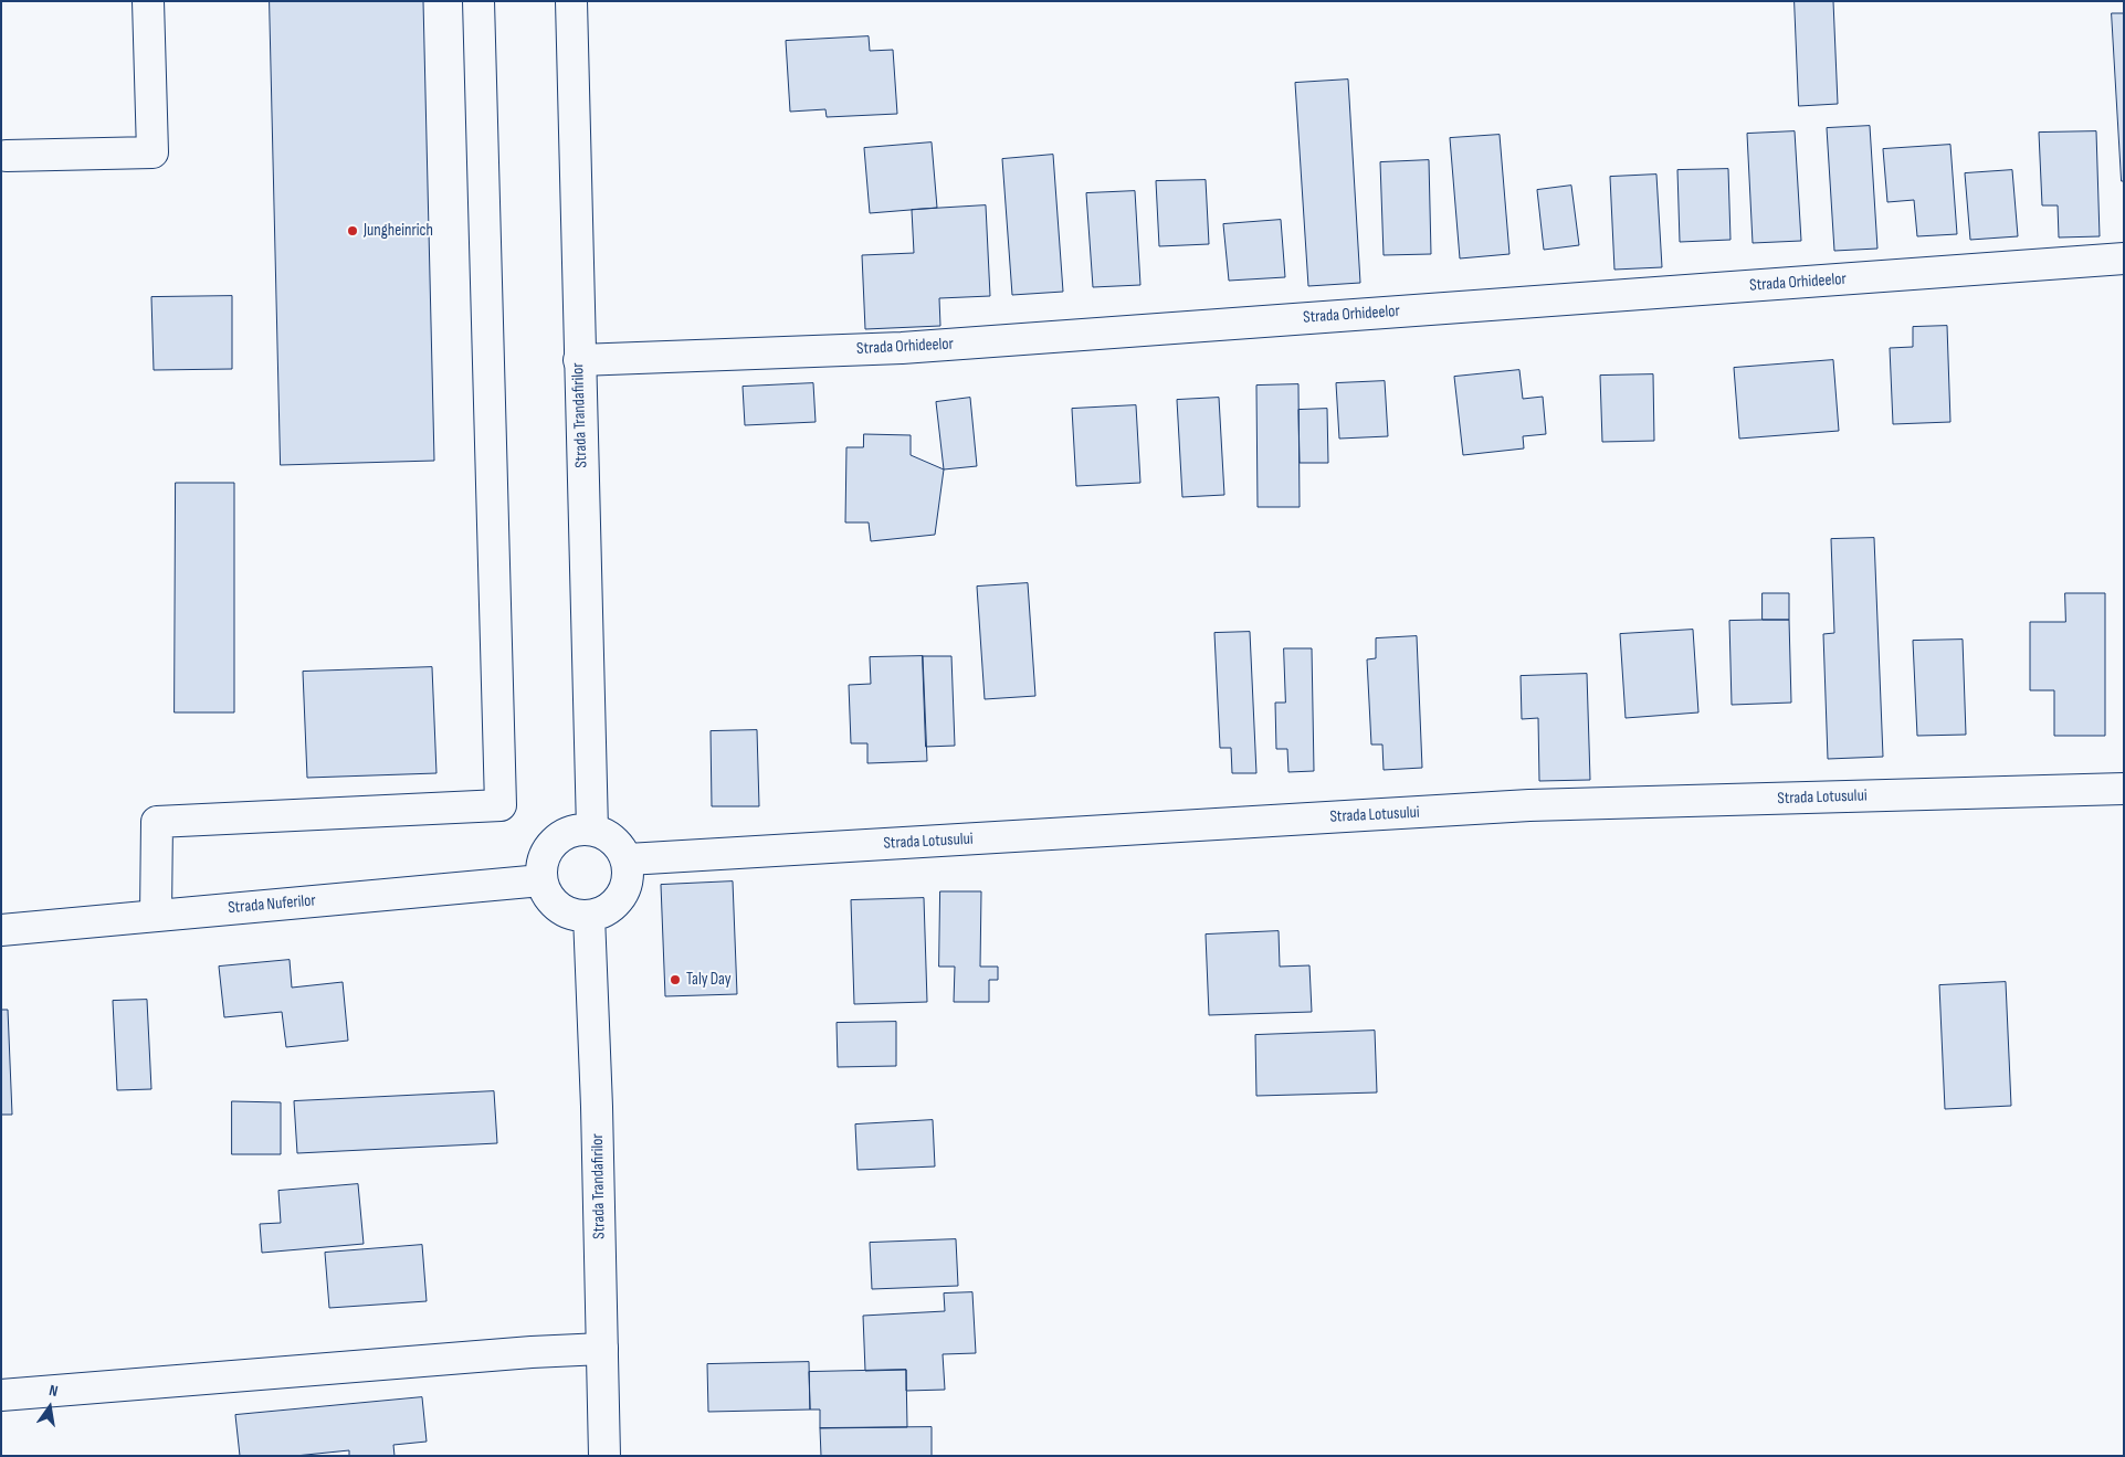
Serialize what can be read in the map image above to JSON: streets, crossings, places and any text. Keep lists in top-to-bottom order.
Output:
{
  "streets": {
    "street": [
      "Strada Orhideelor",
      "Strada Trandafirilor",
      "Strada Lotusului",
      "Strada Nuferilor"
    ]
  },
  "crossings": [
    ["Strada Orhideelor", "Strada Trandafirilor"],
    ["Strada Trandafirilor", "Strada Lotusului"],
    ["Strada Trandafirilor", "Strada Nuferilor"],
    ["Strada Lotusului", "Strada Nuferilor"]
  ],
  "places": ["Jungheinrich", "Taly Day"],
  "north": "top"
}
